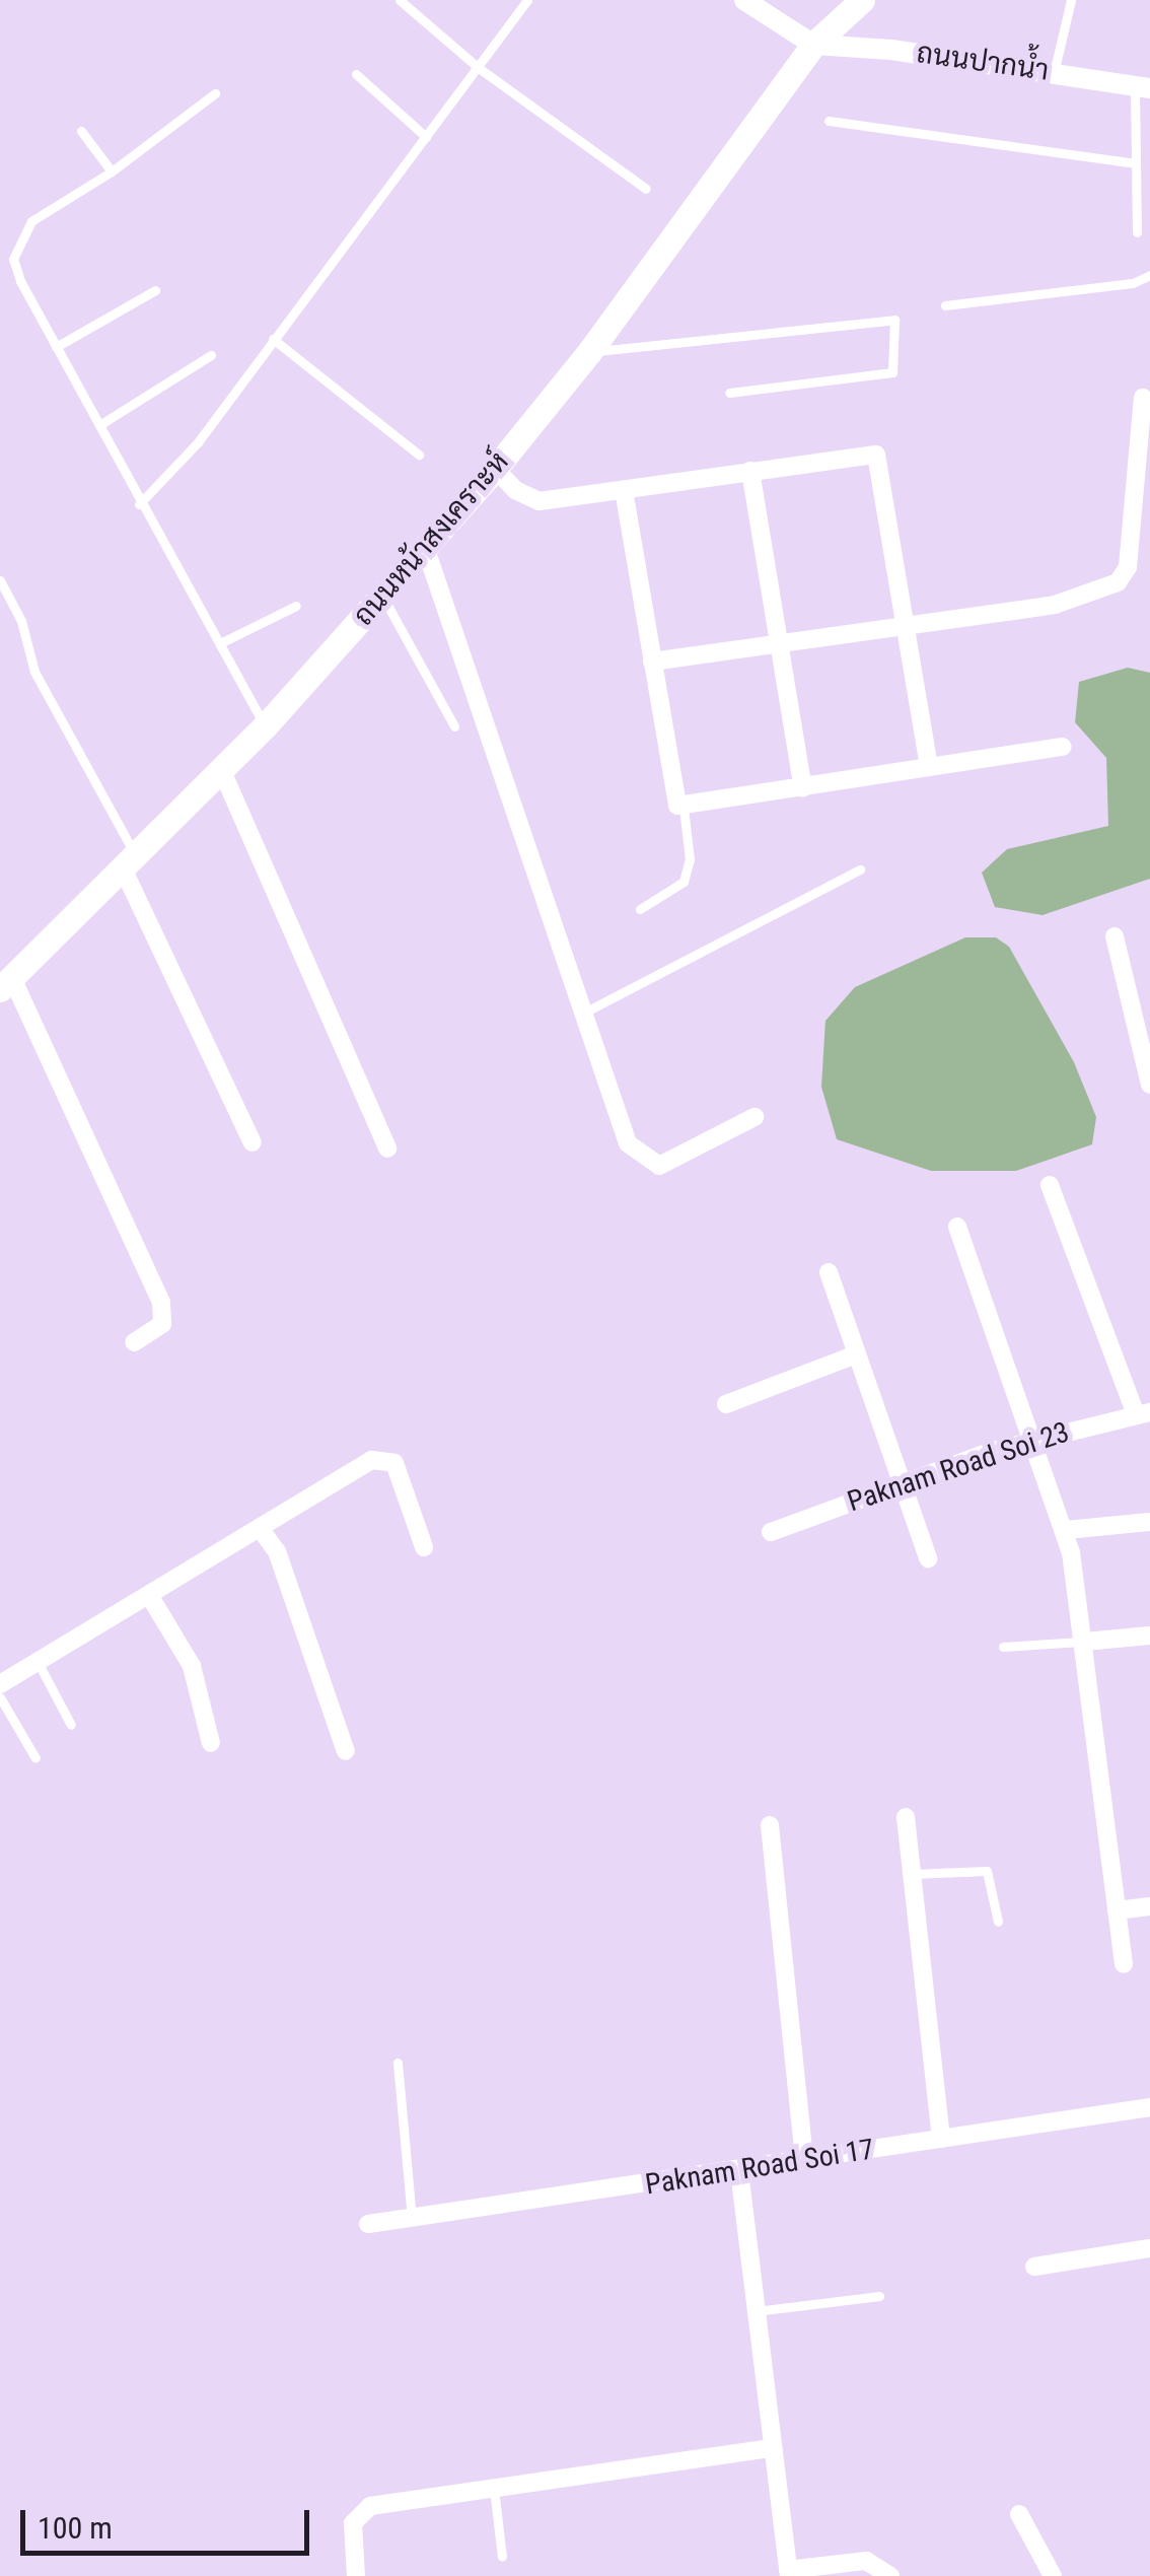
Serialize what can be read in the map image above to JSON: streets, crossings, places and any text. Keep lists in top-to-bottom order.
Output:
{
  "streets": {
    "main road": ["ถนนหน้าสงเคราะห์"],
    "street": ["ถนนปากน้ำ", "Paknam Road Soi 23", "Paknam Road Soi 17"]
  },
  "crossings": [
    ["ถนนปากน้ำ", "ถนนหน้าสงเคราะห์"]
  ],
  "scale_bar": "100 m"
}
